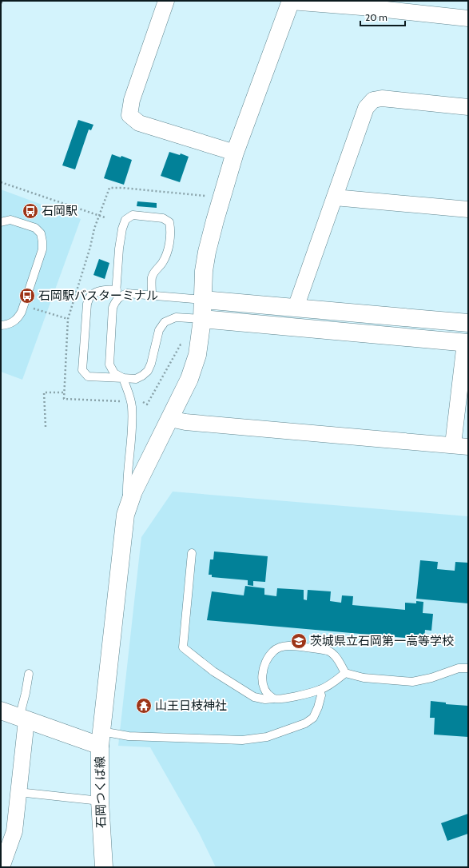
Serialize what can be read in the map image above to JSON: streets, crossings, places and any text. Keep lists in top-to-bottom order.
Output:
{
  "streets": {
    "street": ["石岡つくば線"]
  },
  "places": {
    "bus stop": ["石岡駅", "石岡駅バスターミナル"],
    "school or university": ["茨城県立石岡第一高等学校"],
    "temple": ["山王日枝神社"]
  },
  "scale_bar": "20 m"
}
